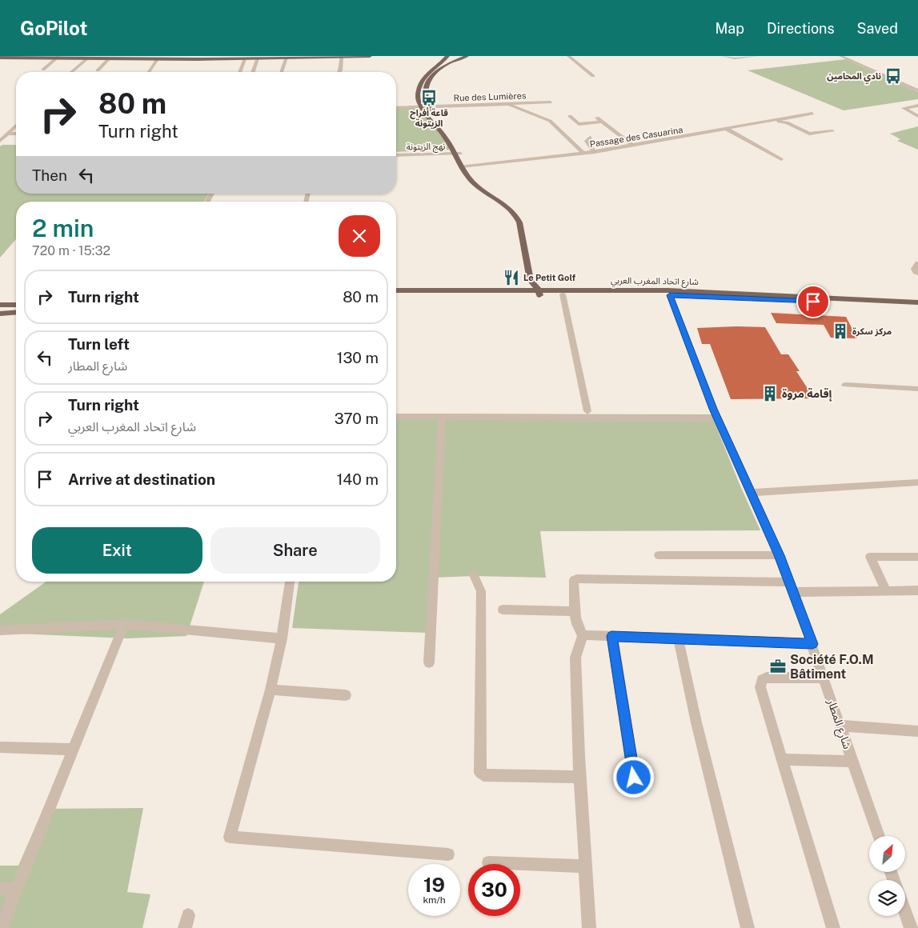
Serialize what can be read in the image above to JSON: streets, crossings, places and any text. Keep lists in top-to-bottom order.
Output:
{
  "streets": {
    "main road": ["شارع اتحاد المغرب العربي"],
    "street": [
      "Rue des Lumières",
      "Passage des Casuarina",
      "نهج الزيتونة",
      "شارع المطار"
    ]
  },
  "crossings": [
    ["شارع اتحاد المغرب العربي", "شارع المطار"]
  ],
  "places": {
    "bus stop": ["نادي المحامين", "قاعة أفراح الزيتونة"],
    "restaurant": ["Le Petit Golf"],
    "building": ["مركز سكرة", "إقامة مروة"],
    "office": ["Société F.O.M Bâtiment"]
  },
  "north": "top right",
  "page": {
    "header": "GoPilot",
    "nav": ["Map", "Directions", "Saved"],
    "turn": ["80 m", "Turn right"],
    "then": "Then",
    "heading": ["2 min", "720 m · 15:32"],
    "list": [
      {
        "name": "Turn right",
        "value": "80 m"
      },
      {
        "name": "Turn left",
        "note": "شارع المطار",
        "value": "130 m"
      },
      {
        "name": "Turn right",
        "note": "شارع اتحاد المغرب العربي",
        "value": "370 m"
      },
      {
        "name": "Arrive at destination",
        "value": "140 m"
      }
    ],
    "buttons": ["Exit", "Share"],
    "speed": "19 km/h",
    "limit": "30"
  }
}
